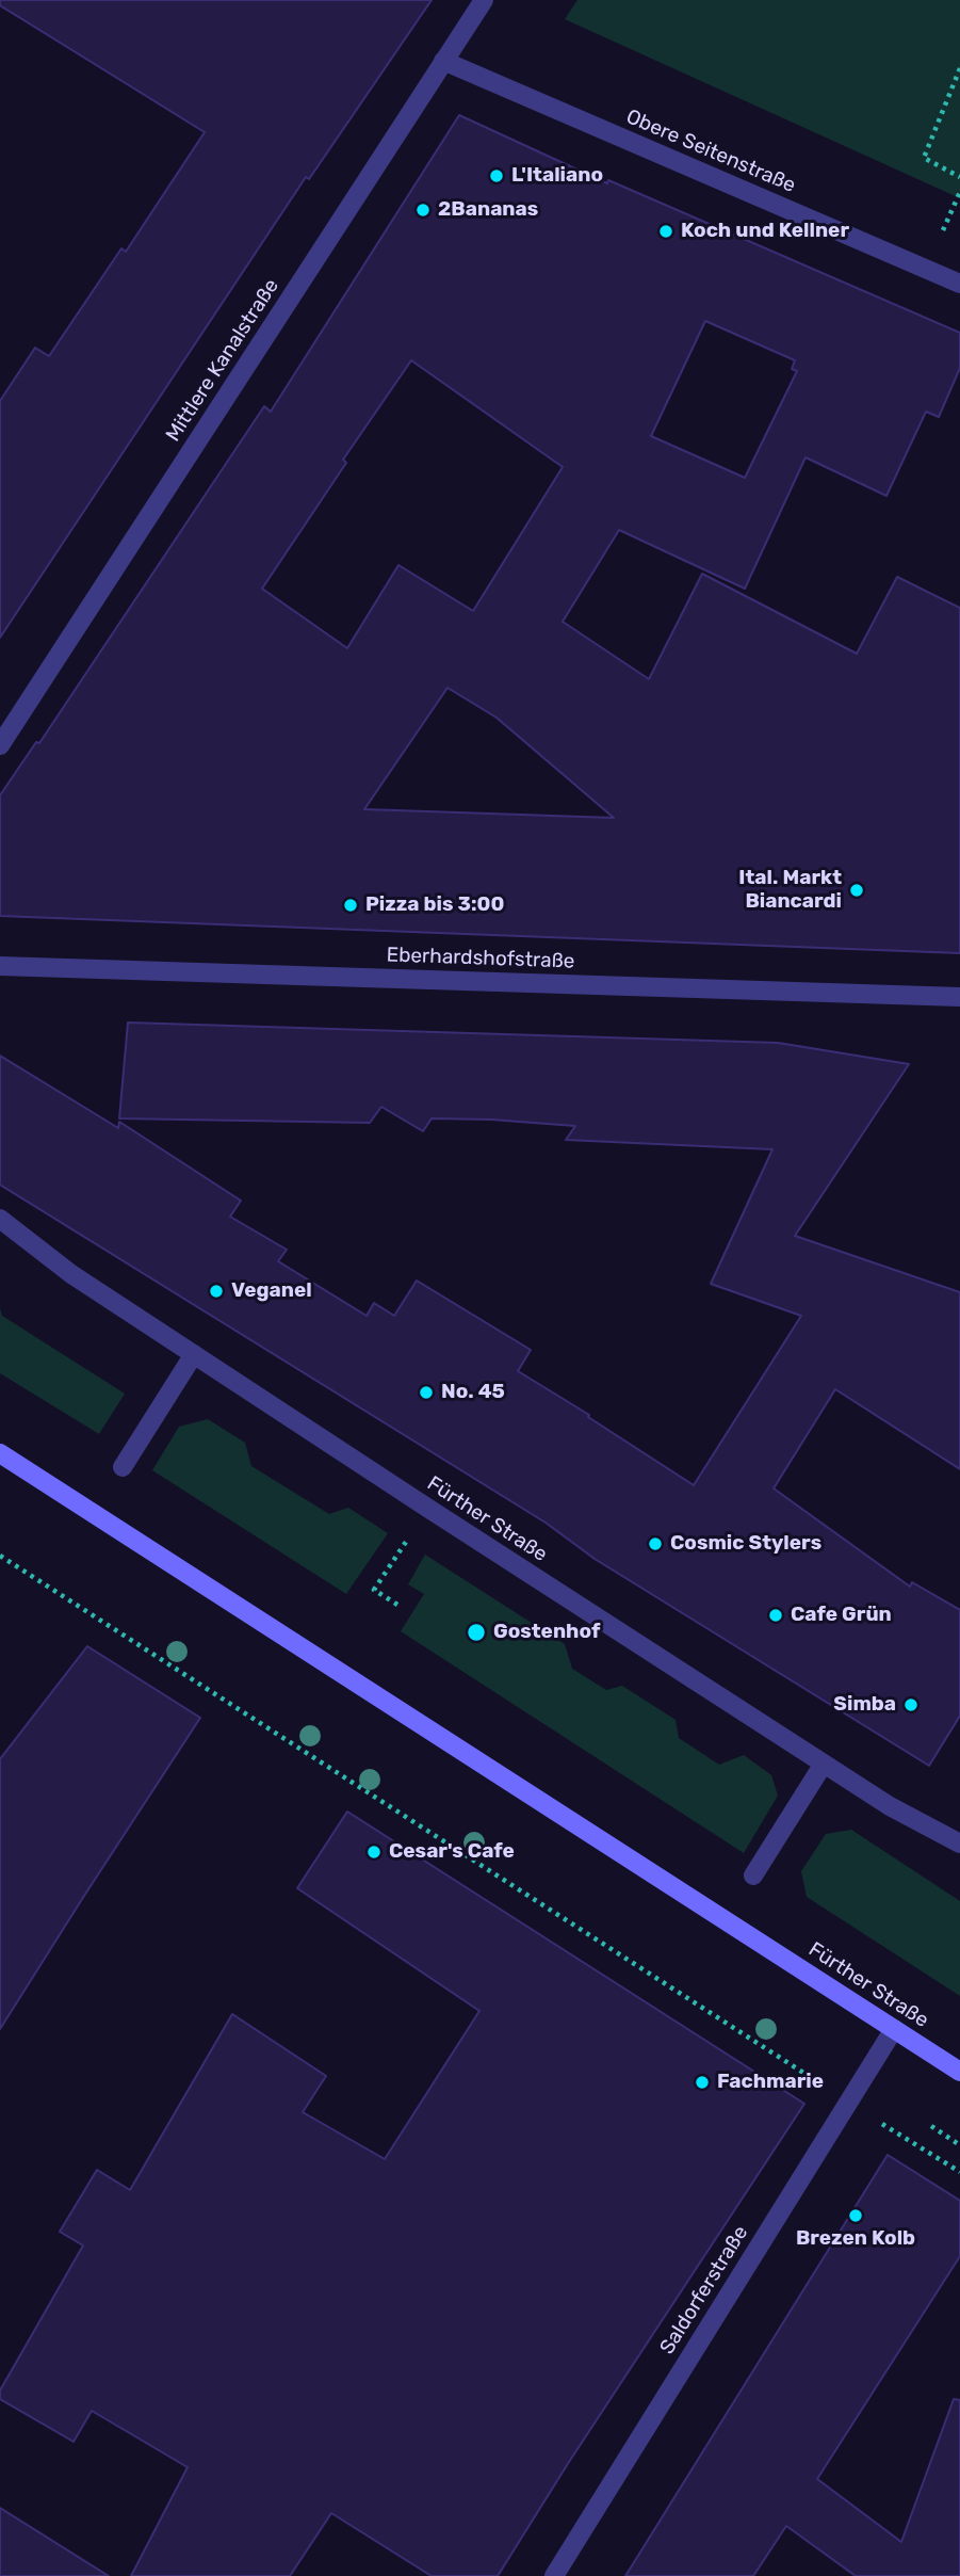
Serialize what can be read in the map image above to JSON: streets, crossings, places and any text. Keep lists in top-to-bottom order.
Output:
{
  "streets": {
    "main road": ["Fürther Straße"],
    "street": [
      "Obere Seitenstraße",
      "Mittlere Kanalstraße",
      "Eberhardshofstraße",
      "Saldorferstraße"
    ]
  },
  "crossings": [
    ["Obere Seitenstraße", "Mittlere Kanalstraße"],
    ["Fürther Straße", "Saldorferstraße"]
  ],
  "places": [
    "L'Italiano",
    "2Bananas",
    "Koch und Kellner",
    "Ital. Markt Biancardi",
    "Pizza bis 3:00",
    "Veganel",
    "No. 45",
    "Cosmic Stylers",
    "Cafe Grün",
    "Gostenhof",
    "Simba",
    "Cesar's Cafe",
    "Fachmarie",
    "Brezen Kolb"
  ]
}
